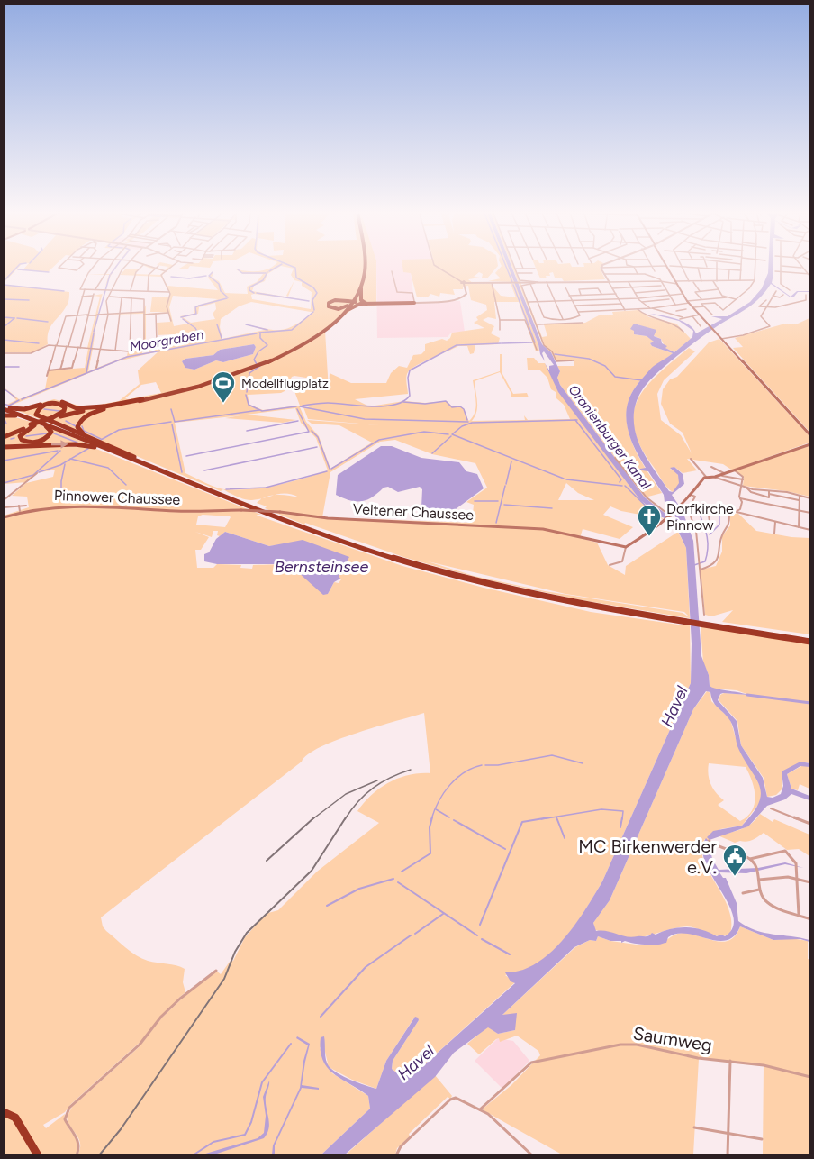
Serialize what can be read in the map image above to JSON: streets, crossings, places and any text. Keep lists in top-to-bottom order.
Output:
{
  "streets": {
    "main road": ["Pinnower Chaussee", "Veltener Chaussee"],
    "street": ["Saumweg"]
  },
  "crossings": [
    ["Pinnower Chaussee", "Veltener Chaussee"]
  ],
  "water": [
    "Moorgraben",
    "Oranienburger Kanal",
    "Bernsteinsee",
    "Havel"
  ],
  "places": {
    "sports": ["Modellflugplatz"],
    "church": ["Dorfkirche Pinnow"],
    "public building": ["MC Birkenwerder e.V."]
  }
}
